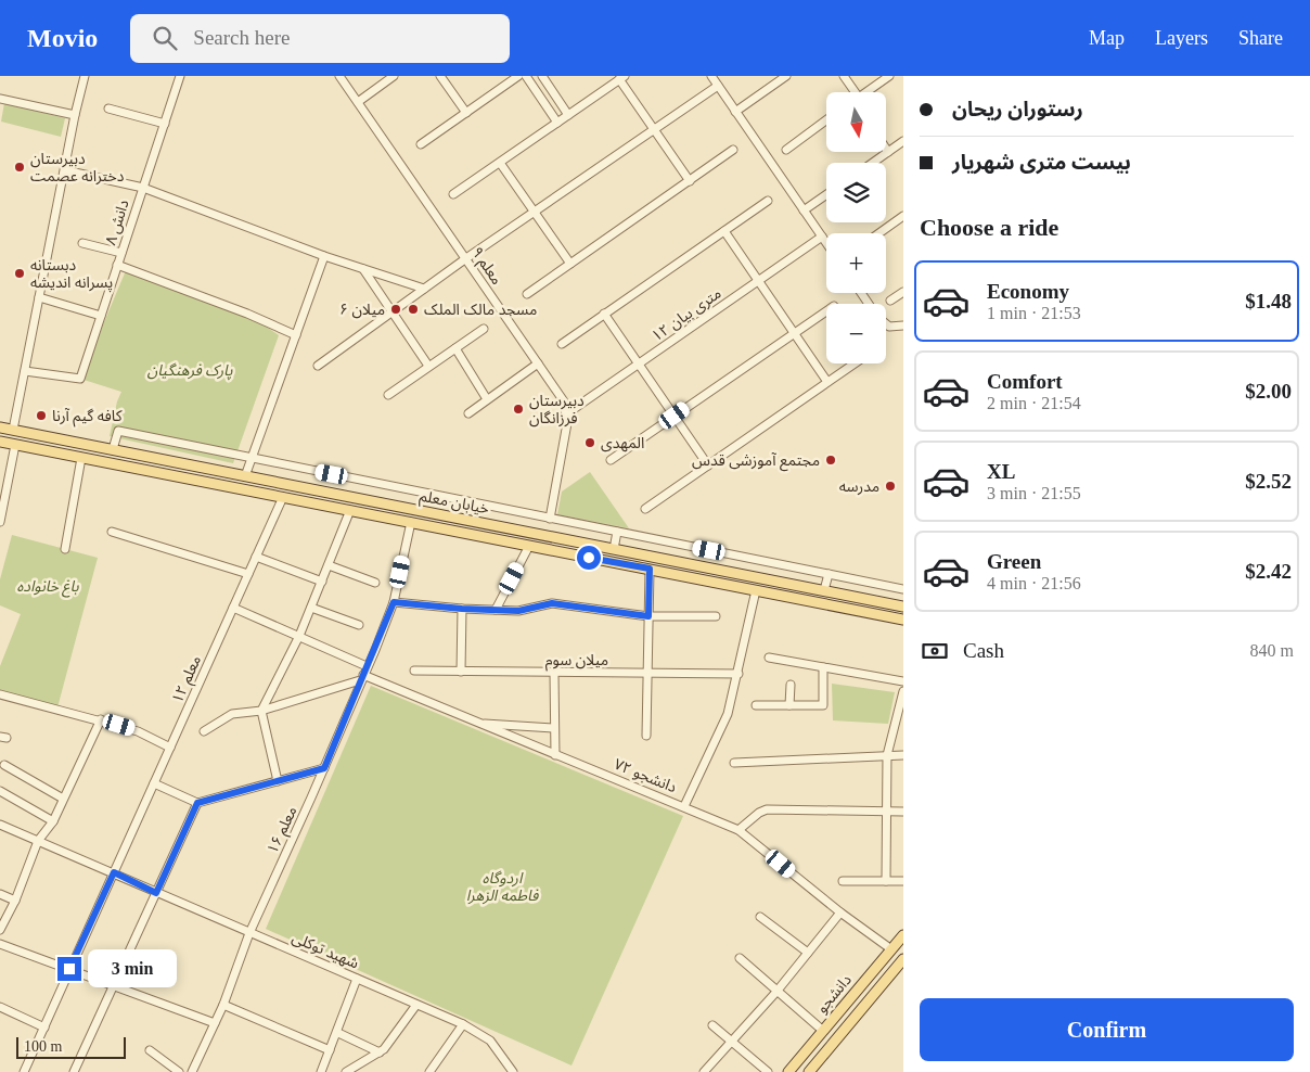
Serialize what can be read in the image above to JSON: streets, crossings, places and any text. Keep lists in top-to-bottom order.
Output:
{
  "streets": {
    "main road": ["خیابان معلم", "دانشجو"],
    "street": [
      "دانش ۸",
      "معلم ۹",
      "۱۲ متری بیان",
      "میلان سوم",
      "معلم ۱۲",
      "دانشجو ۷۲",
      "معلم ۱۶",
      "شهید توکلی"
    ]
  },
  "crossings": [
    ["معلم ۹", "۱۲ متری بیان"],
    ["خیابان معلم", "معلم ۱۲"],
    ["خیابان معلم", "معلم ۱۶"],
    ["معلم ۱۲", "شهید توکلی"],
    ["دانشجو ۷۲", "معلم ۱۶"],
    ["دانشجو ۷۲", "دانشجو"],
    ["معلم ۱۶", "شهید توکلی"]
  ],
  "parks": ["پارک فرهنگیان", "باغ خانواده", "اردوگاه فاطمه الزهرا"],
  "places": [
    "دبیرستان دخترانه عصمت",
    "دبستانه پسرانه اندیشه",
    "میلان ۶",
    "مسجد مالک الملک",
    "دبیرستان فرزانگان",
    "کافه گیم آرنا",
    "المهدی",
    "مجتمع آموزشی قدس",
    "مدرسه"
  ],
  "scale_bar": "100 m",
  "north": "bottom",
  "page": {
    "header": "Movio",
    "search": "Search here",
    "nav": ["Map", "Layers", "Share"],
    "banner": ["رستوران ریحان", "بیست متری شهریار"],
    "map_buttons": ["+", "−"],
    "heading": "Choose a ride",
    "list": [
      {
        "name": "Economy",
        "note": "1 min · 21:53",
        "value": "$1.48"
      },
      {
        "name": "Comfort",
        "note": "2 min · 21:54",
        "value": "$2.00"
      },
      {
        "name": "XL",
        "note": "3 min · 21:55",
        "value": "$2.52"
      },
      {
        "name": "Green",
        "note": "4 min · 21:56",
        "value": "$2.42"
      }
    ],
    "pay": ["Cash", "840 m"],
    "bubble": "3 min",
    "buttons": "Confirm",
    "scale": "100 m"
  }
}
